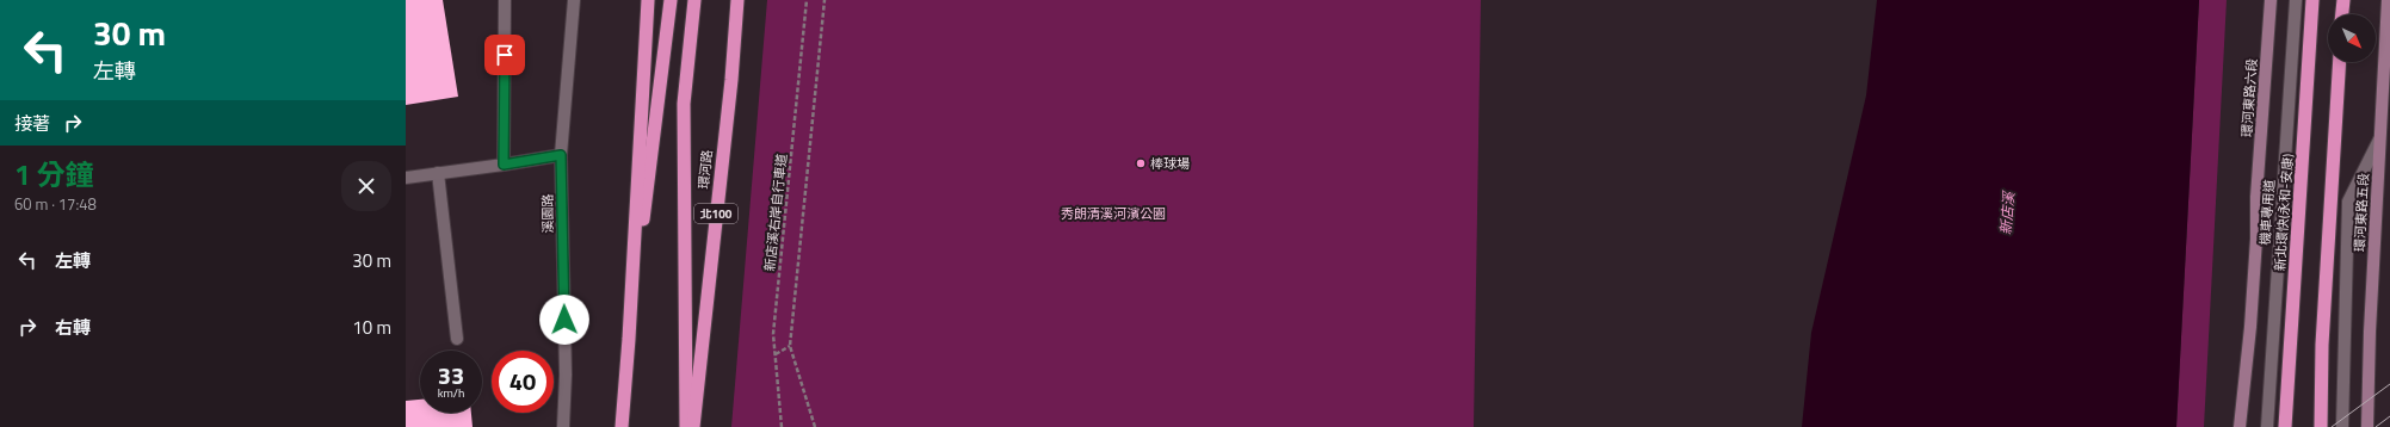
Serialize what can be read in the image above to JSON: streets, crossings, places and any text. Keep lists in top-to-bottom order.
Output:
{
  "streets": {
    "highway": ["環河路", "新北環快(永和-安康)", "北100"],
    "main road": ["環河東路六段", "環河東路五段"],
    "street": ["機車專用道", "溪園路"],
    "path": ["新店溪右岸自行車道"]
  },
  "water": ["新店溪"],
  "parks": ["秀朗清溪河濱公園"],
  "places": ["棒球場"],
  "north": "bottom right",
  "page": {
    "turn": ["30 m", "左轉"],
    "then": "接著",
    "heading": ["1 分鐘", "60 m · 17:48"],
    "list": [
      {
        "name": "左轉",
        "value": "30 m"
      },
      {
        "name": "右轉",
        "value": "10 m"
      }
    ],
    "speed": "33 km/h",
    "limit": "40"
  }
}
